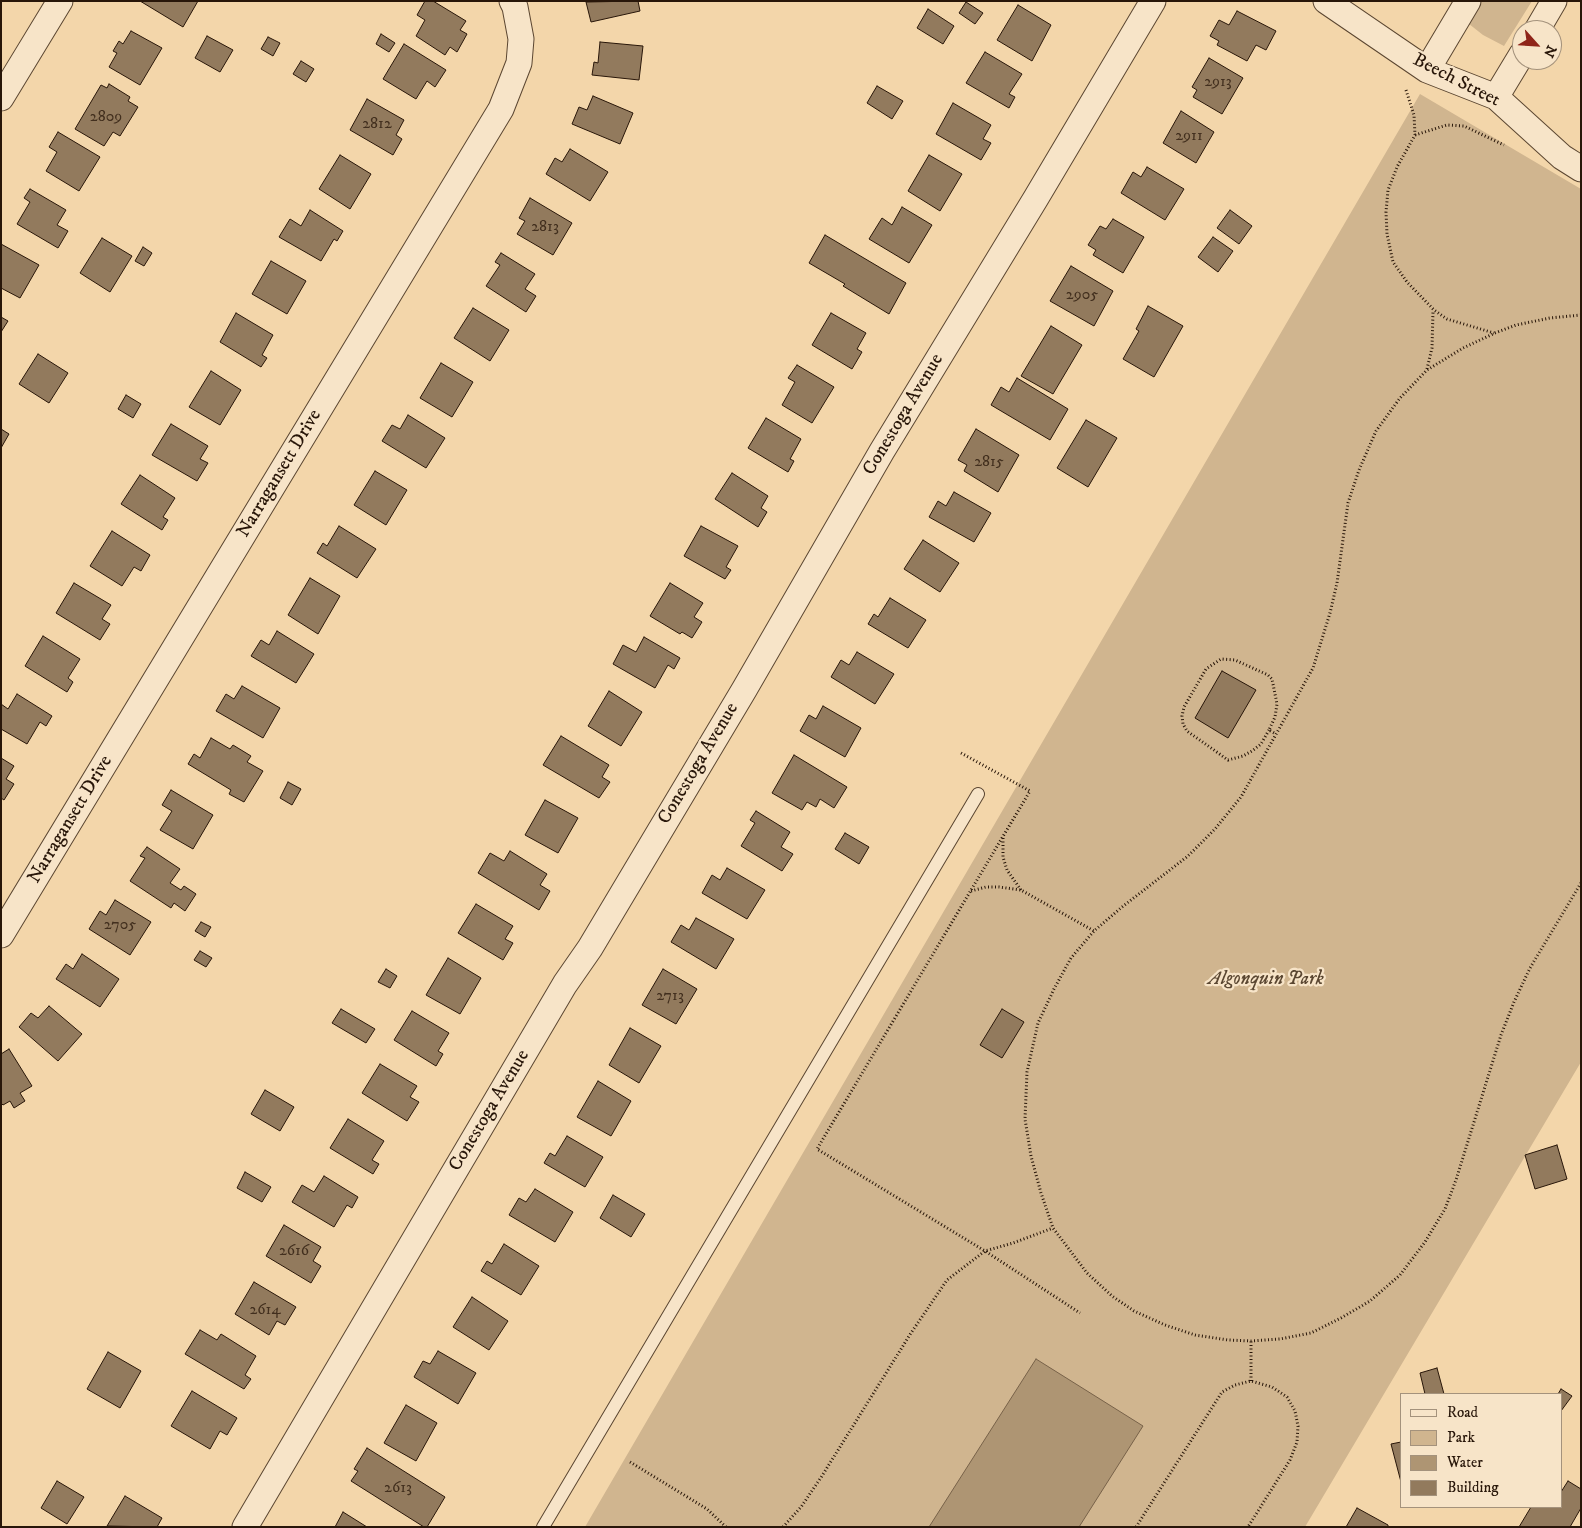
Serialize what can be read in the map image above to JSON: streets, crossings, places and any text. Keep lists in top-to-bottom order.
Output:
{
  "streets": {
    "street": ["Beech Street", "Conestoga Avenue", "Narragansett Drive"]
  },
  "parks": ["Algonquin Park"],
  "house_numbers": [
    "2913",
    "2809",
    "2812",
    "2911",
    "2813",
    "2905",
    "2815",
    "2705",
    "2713",
    "2616",
    "2614",
    "2613"
  ],
  "legend": [
    "Road",
    "Park",
    "Water",
    "Building"
  ],
  "north": "bottom right"
}
